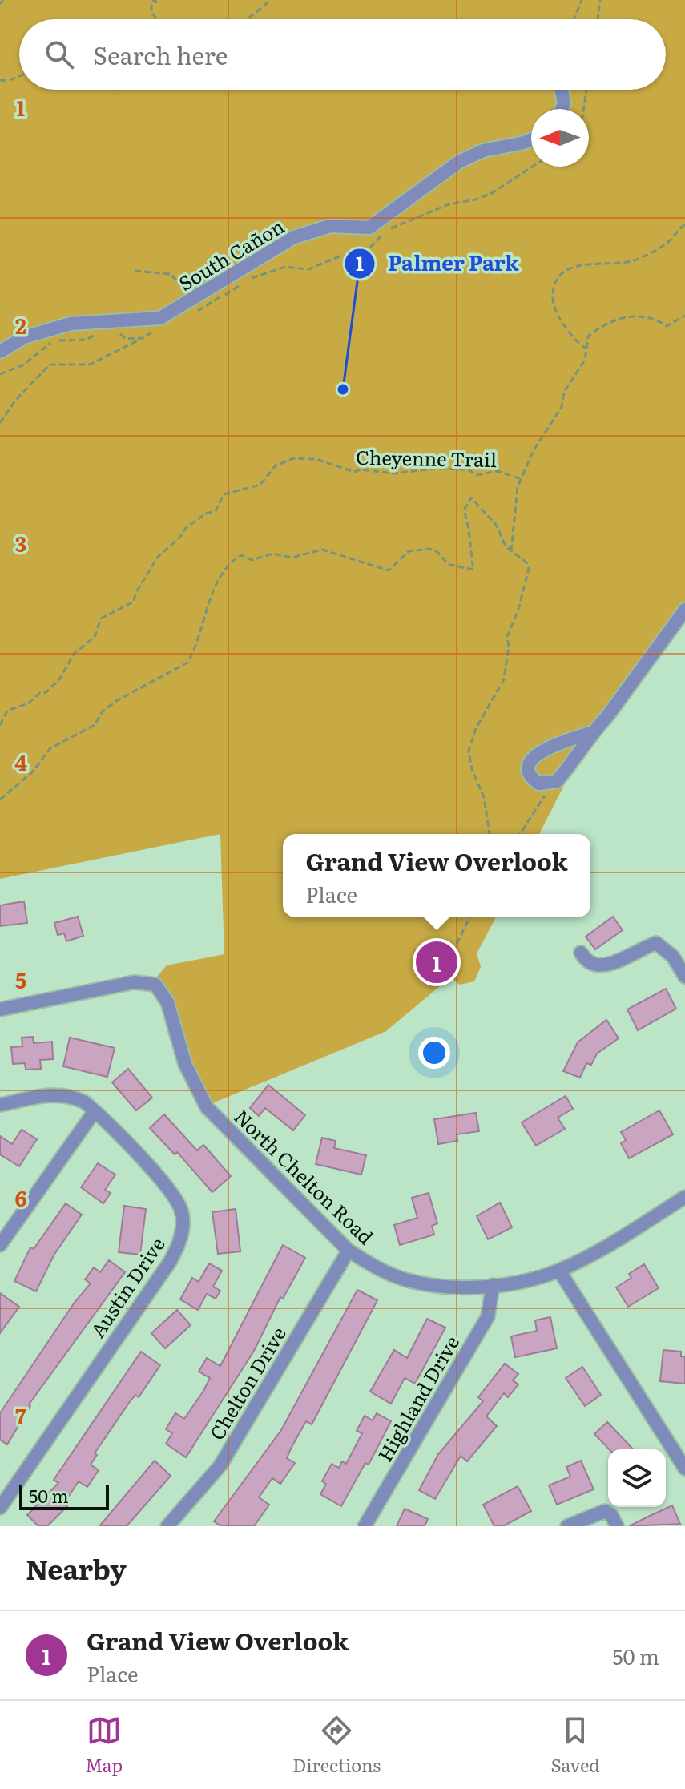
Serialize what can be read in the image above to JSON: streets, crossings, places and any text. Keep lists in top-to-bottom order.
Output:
{
  "streets": {
    "street": [
      "South Cañon",
      "North Chelton Road",
      "Austin Drive",
      "Chelton Drive",
      "Highland Drive"
    ],
    "path": ["Cheyenne Trail"]
  },
  "crossings": [
    ["North Chelton Road", "Chelton Drive"],
    ["North Chelton Road", "Highland Drive"]
  ],
  "places": ["Palmer Park"],
  "scale_bar": "50 m",
  "north": "left",
  "page": {
    "search": "Search here",
    "popup": ["Grand View Overlook", "Place"],
    "pins": "1",
    "scale": "50 m",
    "heading": "Nearby",
    "list": [
      {
        "mark": "1",
        "name": "Grand View Overlook",
        "note": "Place",
        "value": "50 m"
      }
    ],
    "nav": ["Map", "Directions", "Saved"]
  },
  "grid": {
    "rows": [
      "1",
      "2",
      "3",
      "4",
      "5",
      "6",
      "7"
    ]
  }
}
